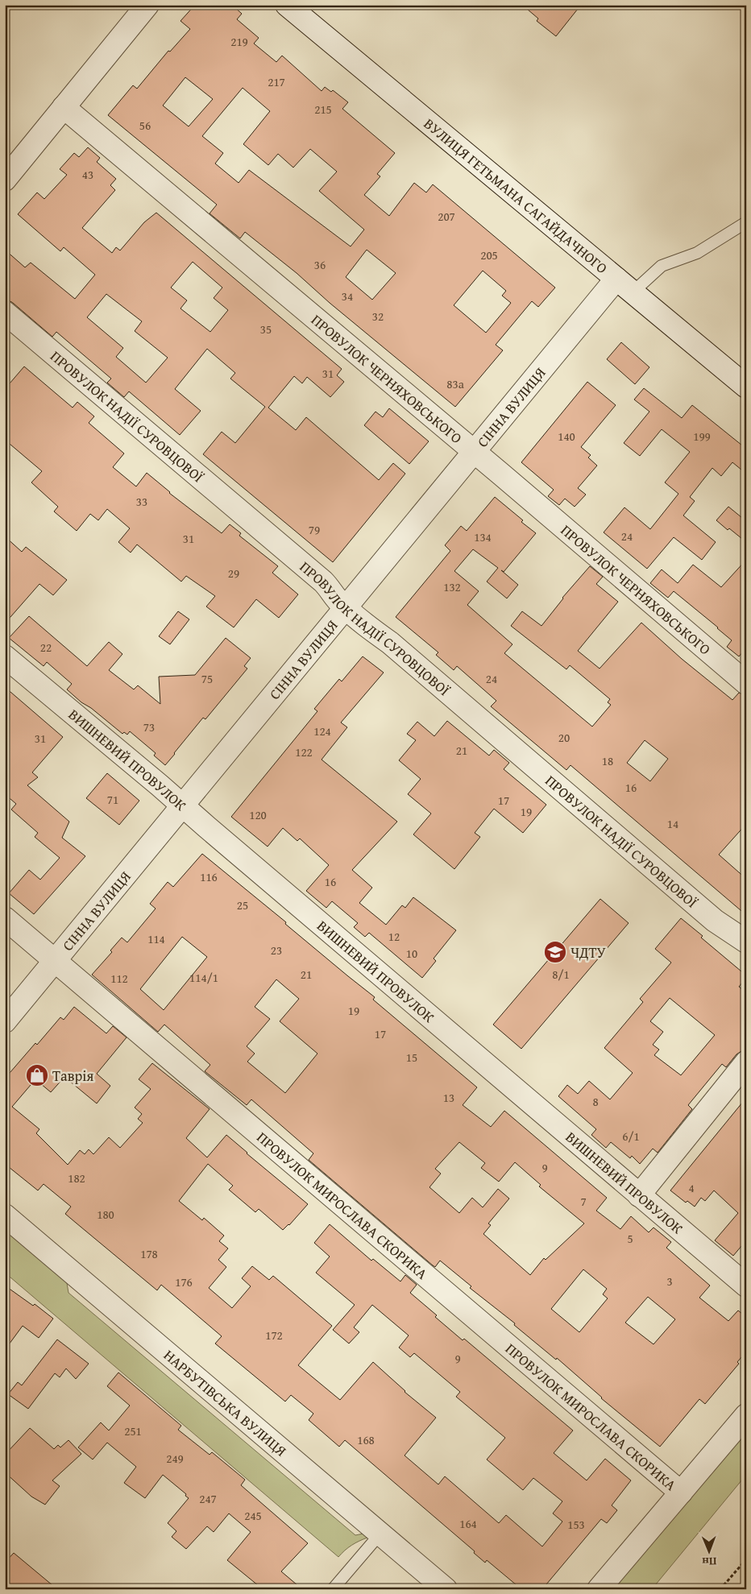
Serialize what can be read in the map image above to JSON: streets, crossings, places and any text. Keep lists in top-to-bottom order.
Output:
{
  "streets": {
    "street": [
      "ВУЛИЦЯ ГЕТЬМАНА САГАЙДАЧНОГО",
      "ПРОВУЛОК ЧЕРНЯХОВСЬКОГО",
      "СІННА ВУЛИЦЯ",
      "ПРОВУЛОК НАДІЇ СУРОВЦОВОЇ",
      "ВИШНЕВИЙ ПРОВУЛОК",
      "ПРОВУЛОК МИРОСЛАВА СКОРИКА",
      "НАРБУТІВСЬКА ВУЛИЦЯ"
    ]
  },
  "crossings": [
    ["ВУЛИЦЯ ГЕТЬМАНА САГАЙДАЧНОГО", "СІННА ВУЛИЦЯ"],
    ["ПРОВУЛОК ЧЕРНЯХОВСЬКОГО", "СІННА ВУЛИЦЯ"],
    ["СІННА ВУЛИЦЯ", "ПРОВУЛОК НАДІЇ СУРОВЦОВОЇ"],
    ["СІННА ВУЛИЦЯ", "ВИШНЕВИЙ ПРОВУЛОК"],
    ["СІННА ВУЛИЦЯ", "ПРОВУЛОК МИРОСЛАВА СКОРИКА"]
  ],
  "places": {
    "school or university": ["ЧДТУ"],
    "shop": ["Таврія"]
  },
  "house_numbers": [
    "219",
    "217",
    "215",
    "56",
    "43",
    "207",
    "205",
    "36",
    "34",
    "32",
    "35",
    "31",
    "83а",
    "140",
    "199",
    "33",
    "79",
    "24",
    "134",
    "31",
    "29",
    "132",
    "22",
    "75",
    "24",
    "73",
    "124",
    "20",
    "31",
    "21",
    "122",
    "18",
    "16",
    "71",
    "17",
    "19",
    "120",
    "14",
    "116",
    "16",
    "25",
    "12",
    "114",
    "23",
    "10",
    "21",
    "8/1",
    "114/1",
    "112",
    "19",
    "17",
    "15",
    "13",
    "8",
    "6/1",
    "9",
    "182",
    "4",
    "7",
    "180",
    "5",
    "178",
    "3",
    "176",
    "172",
    "9",
    "251",
    "168",
    "249",
    "247",
    "245",
    "164",
    "153"
  ],
  "north": "bottom"
}
